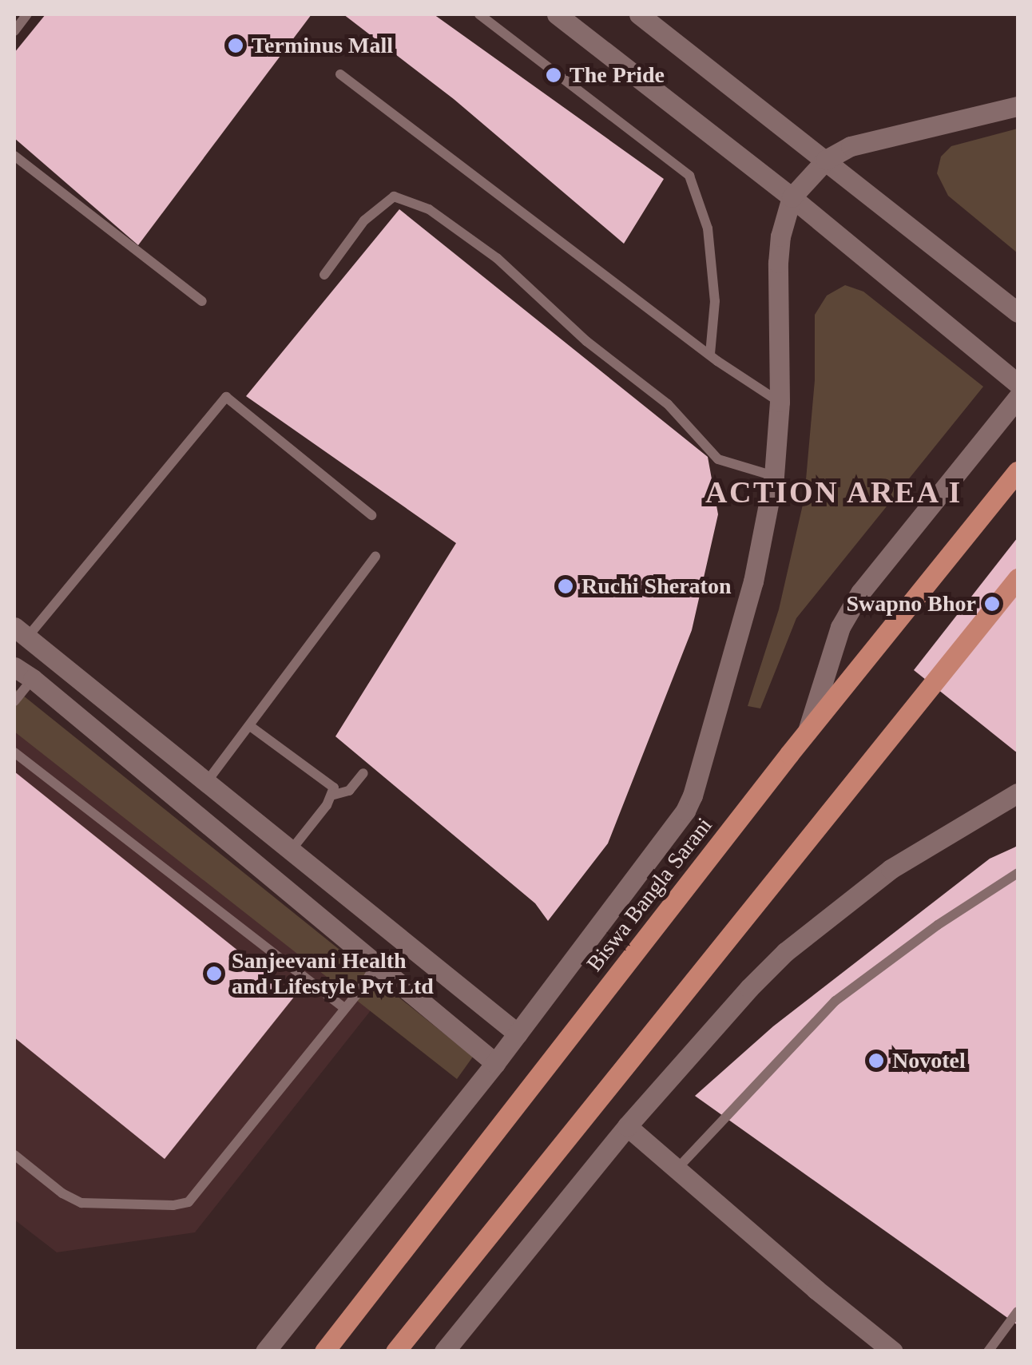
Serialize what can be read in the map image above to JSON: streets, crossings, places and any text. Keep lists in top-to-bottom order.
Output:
{
  "streets": {
    "main road": ["Biswa Bangla Sarani"]
  },
  "districts": ["ACTION AREA I"],
  "places": [
    "Terminus Mall",
    "The Pride",
    "Ruchi Sheraton",
    "Swapno Bhor",
    "Sanjeevani Health and Lifestyle Pvt Ltd",
    "Novotel"
  ]
}
